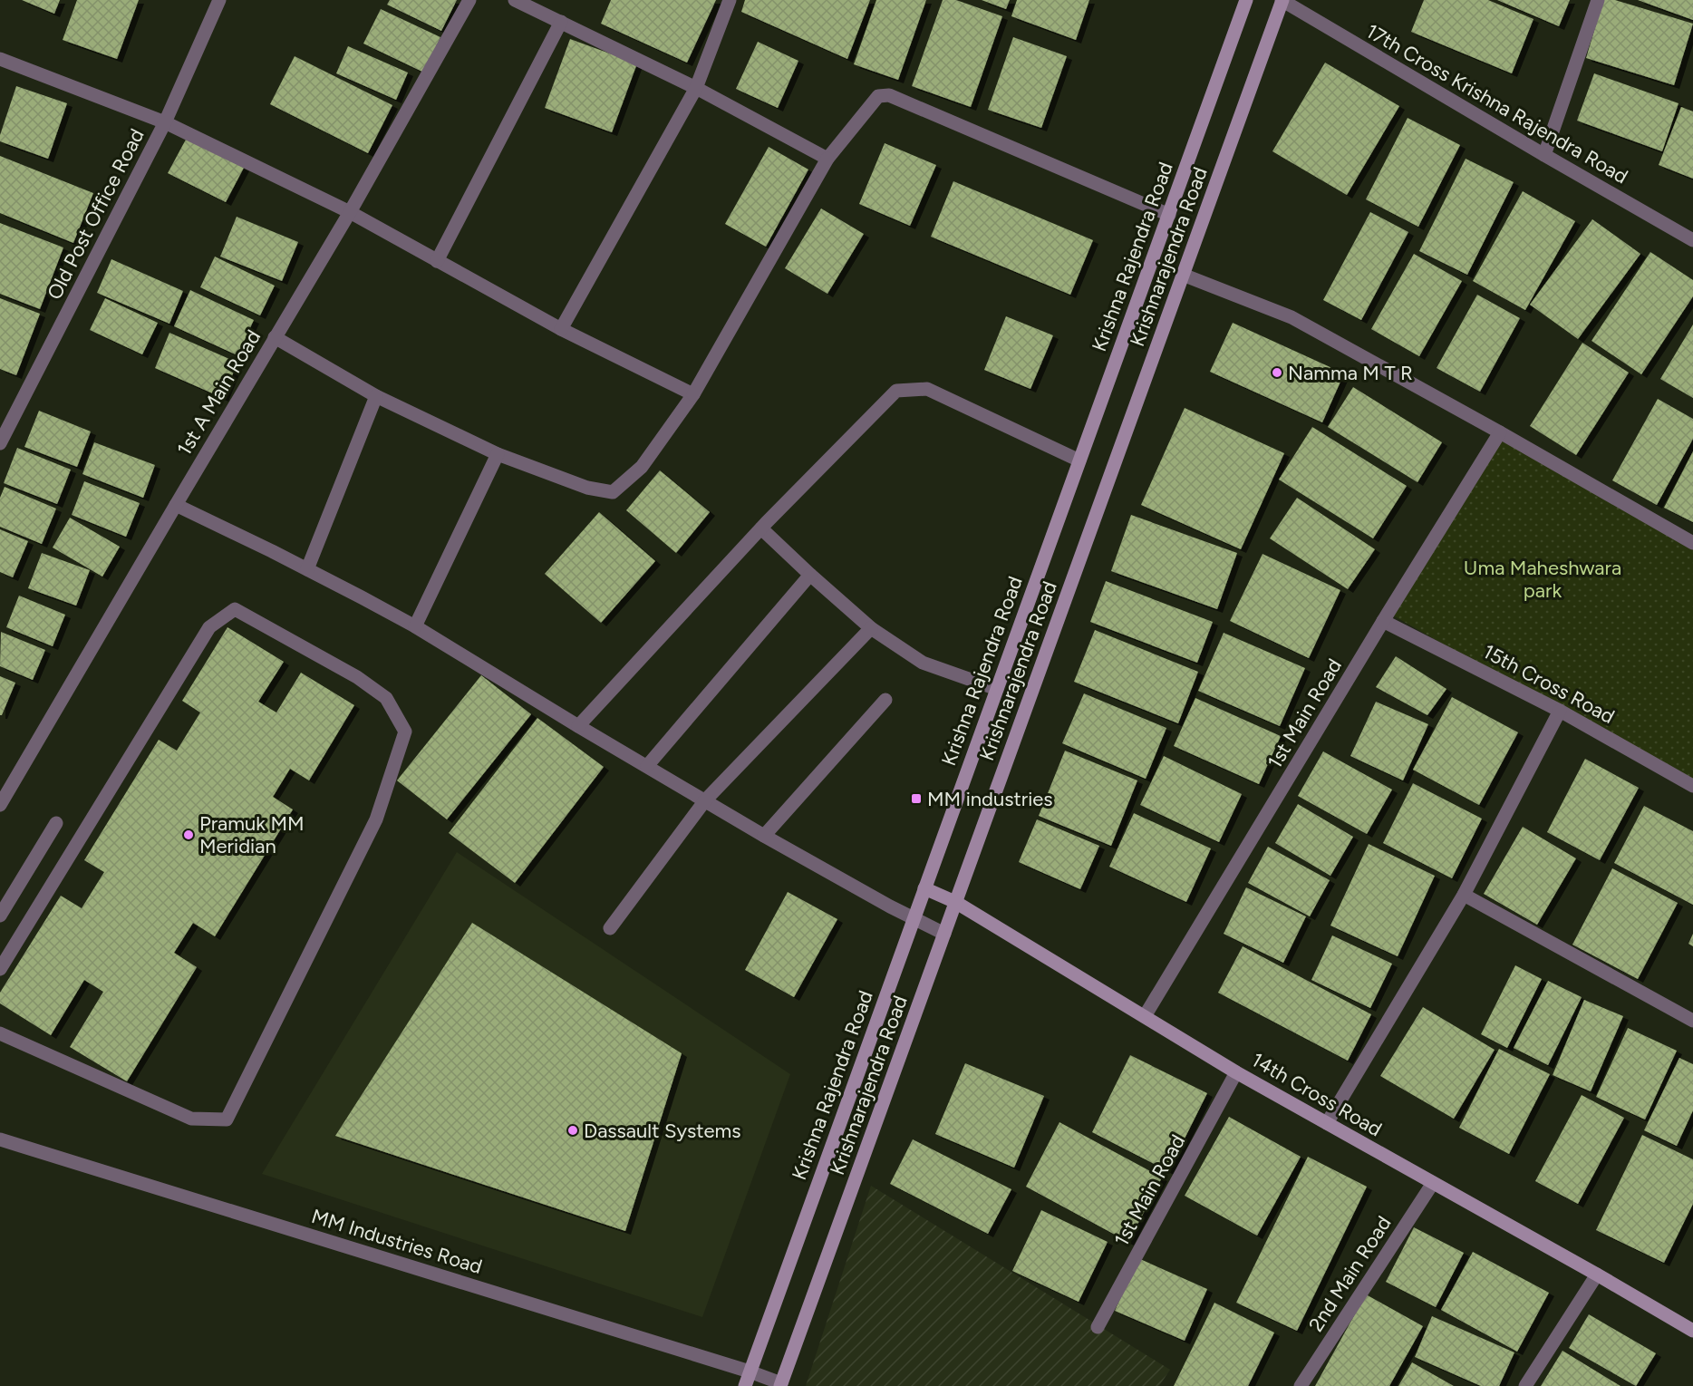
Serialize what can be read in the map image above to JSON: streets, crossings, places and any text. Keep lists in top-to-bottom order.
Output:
{
  "streets": {
    "main road": ["Krishna Rajendra Road", "Krishnarajendra Road", "14th Cross Road"],
    "street": [
      "17th Cross Krishna Rajendra Road",
      "Old Post Office Road",
      "1st A Main Road",
      "15th Cross Road",
      "1st Main Road",
      "MM Industries Road",
      "2nd Main Road"
    ]
  },
  "crossings": [
    ["17th Cross Krishna Rajendra Road", "Krishnarajendra Road"],
    ["Krishna Rajendra Road", "14th Cross Road"],
    ["Krishna Rajendra Road", "MM Industries Road"],
    ["Krishnarajendra Road", "14th Cross Road"],
    ["Krishnarajendra Road", "MM Industries Road"],
    ["15th Cross Road", "1st Main Road"],
    ["1st Main Road", "14th Cross Road"],
    ["14th Cross Road", "2nd Main Road"]
  ],
  "parks": ["Uma Maheshwara park"],
  "places": {
    "other": ["Namma M T R", "Pramuk MM Meridian", "Dassault Systems"],
    "transit": ["MM industries"]
  }
}
